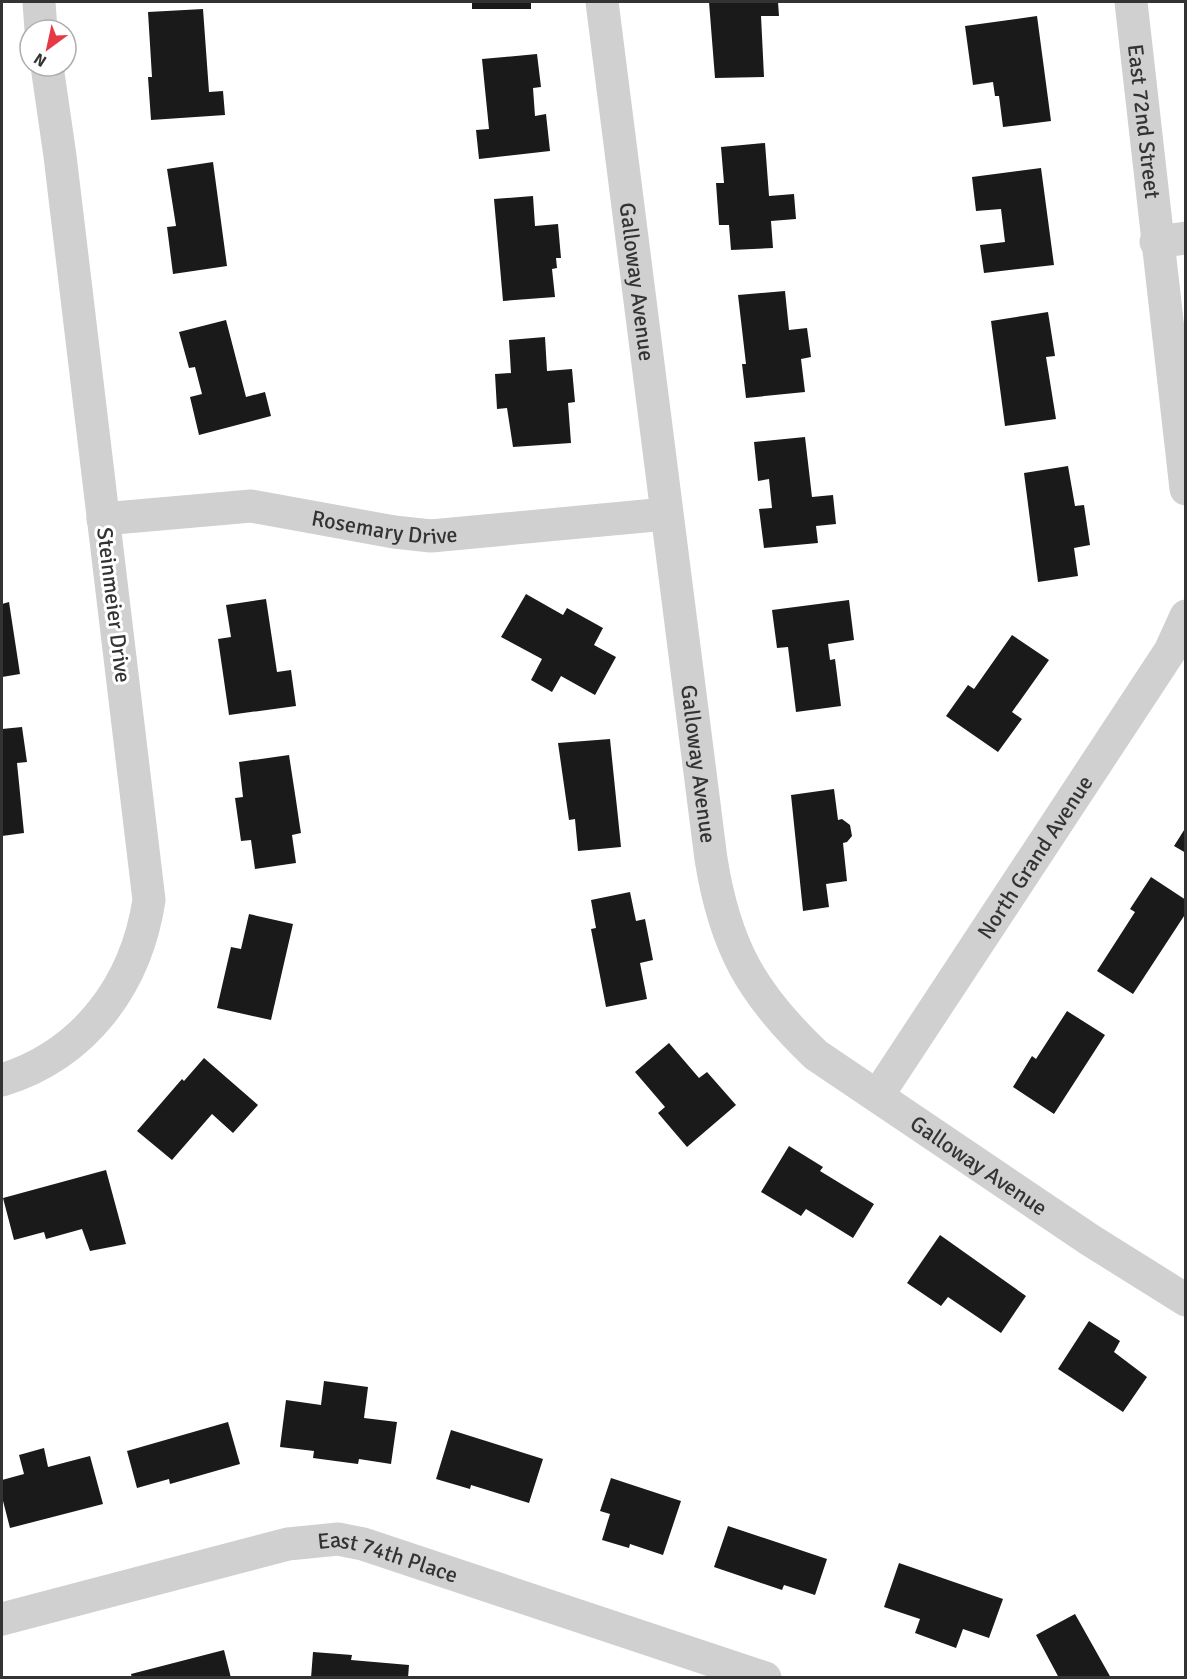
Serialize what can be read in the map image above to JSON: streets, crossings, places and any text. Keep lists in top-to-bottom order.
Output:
{
  "streets": {
    "street": [
      "East 72nd Street",
      "Galloway Avenue",
      "Rosemary Drive",
      "Steinmeier Drive",
      "North Grand Avenue",
      "East 74th Place"
    ]
  },
  "crossings": [
    ["Galloway Avenue", "Rosemary Drive"],
    ["Galloway Avenue", "North Grand Avenue"],
    ["Rosemary Drive", "Steinmeier Drive"]
  ],
  "north": "bottom left"
}
